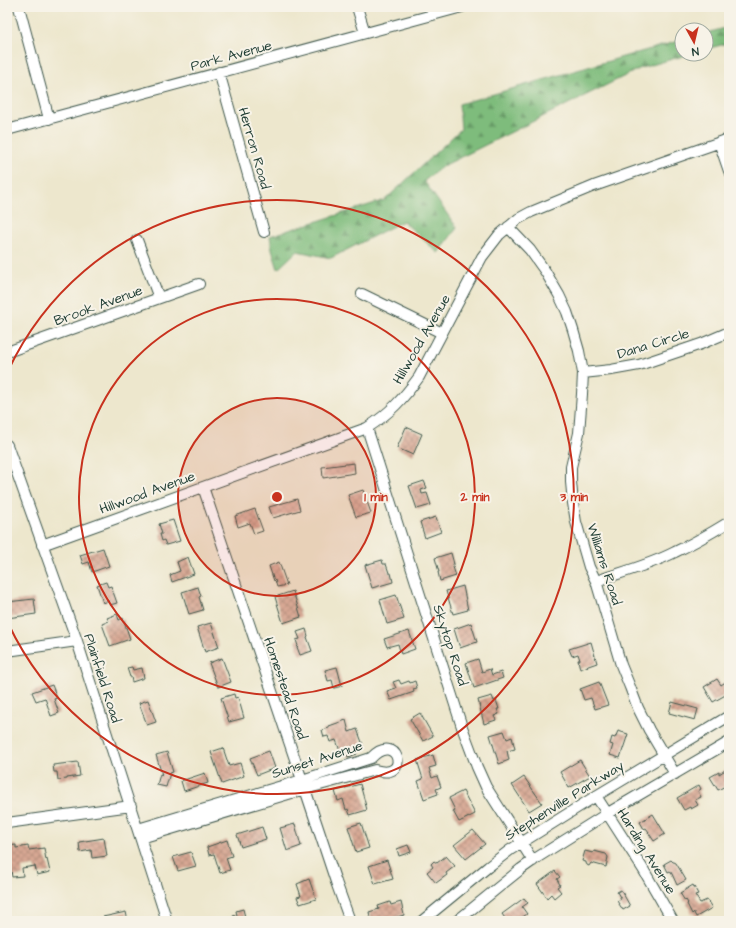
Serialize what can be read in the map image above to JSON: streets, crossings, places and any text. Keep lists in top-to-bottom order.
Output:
{
  "streets": {
    "street": [
      "Park Avenue",
      "Herron Road",
      "Brook Avenue",
      "Hillwood Avenue",
      "Dana Circle",
      "Williams Road",
      "Skytop Road",
      "Plainfield Road",
      "Homestead Road",
      "Sunset Avenue",
      "Stephenville Parkway",
      "Harding Avenue"
    ]
  },
  "crossings": [
    ["Park Avenue", "Herron Road"],
    ["Hillwood Avenue", "Williams Road"],
    ["Hillwood Avenue", "Skytop Road"],
    ["Hillwood Avenue", "Plainfield Road"],
    ["Hillwood Avenue", "Homestead Road"],
    ["Dana Circle", "Williams Road"],
    ["Williams Road", "Stephenville Parkway"],
    ["Skytop Road", "Stephenville Parkway"],
    ["Plainfield Road", "Sunset Avenue"],
    ["Homestead Road", "Sunset Avenue"],
    ["Stephenville Parkway", "Harding Avenue"]
  ],
  "north": "bottom",
  "rings": ["1 min", "2 min", "3 min"]
}
